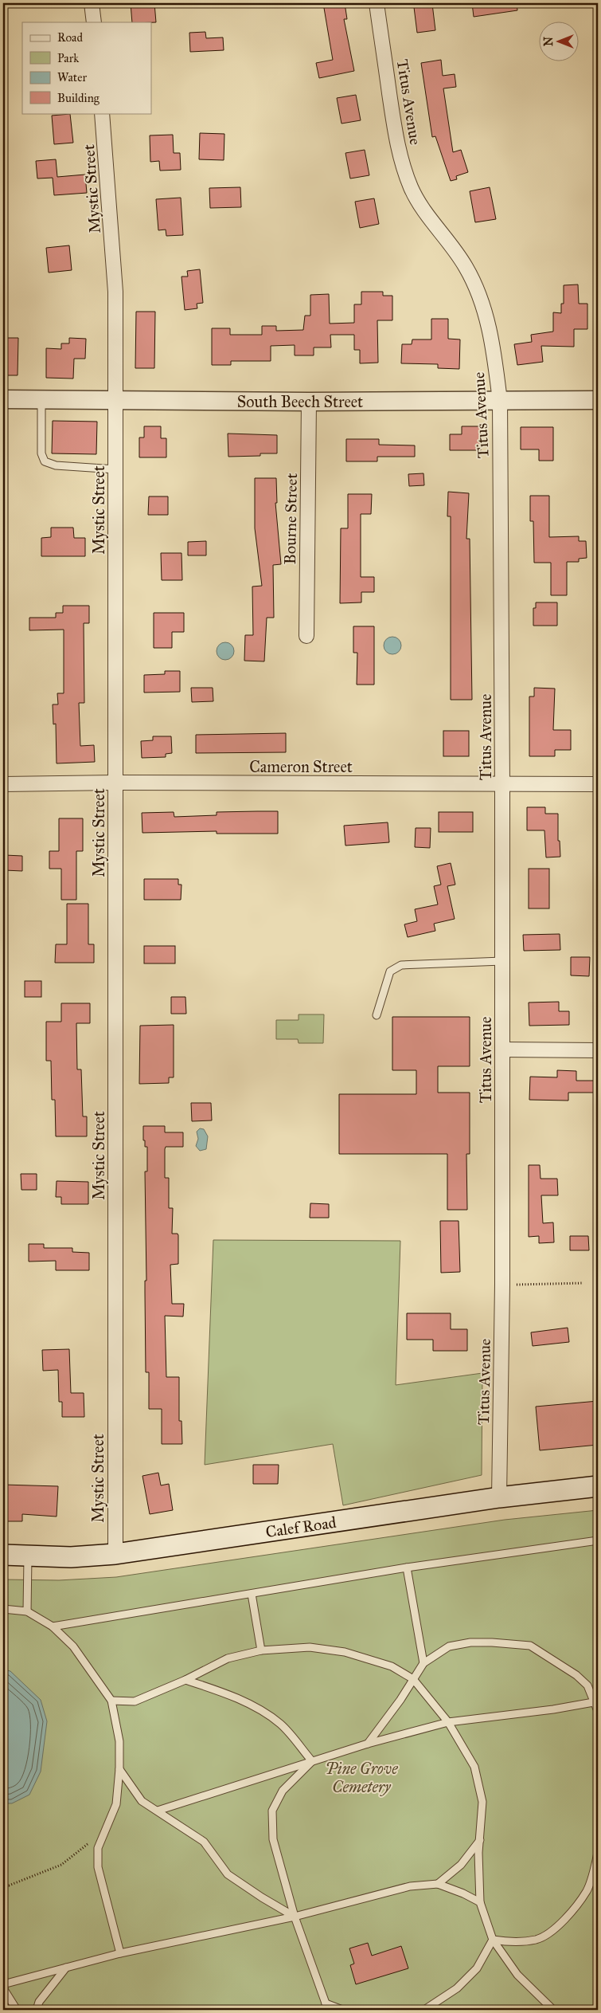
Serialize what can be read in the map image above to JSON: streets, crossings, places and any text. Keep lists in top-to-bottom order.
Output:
{
  "streets": {
    "main road": ["Calef Road"],
    "street": [
      "Titus Avenue",
      "Mystic Street",
      "South Beech Street",
      "Bourne Street",
      "Cameron Street"
    ]
  },
  "crossings": [
    ["Titus Avenue", "South Beech Street"],
    ["Titus Avenue", "Cameron Street"],
    ["Titus Avenue", "Calef Road"],
    ["Mystic Street", "South Beech Street"],
    ["Mystic Street", "Cameron Street"],
    ["Mystic Street", "Calef Road"],
    ["South Beech Street", "Bourne Street"]
  ],
  "parks": ["Pine Grove Cemetery"],
  "legend": [
    "Road",
    "Park",
    "Water",
    "Building"
  ],
  "north": "left"
}
